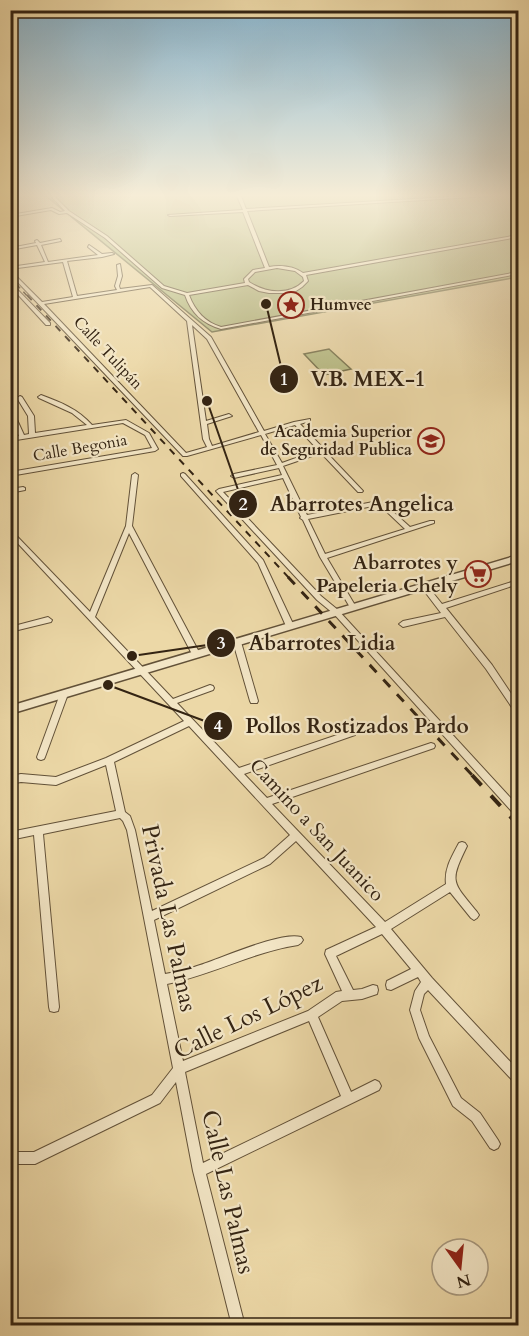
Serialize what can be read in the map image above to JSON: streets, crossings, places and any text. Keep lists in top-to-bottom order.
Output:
{
  "streets": {
    "street": [
      "Calle Tulipán",
      "Calle Begonia",
      "Camino a San Juanico",
      "Privada Las Palmas",
      "Calle Los López",
      "Calle Las Palmas"
    ]
  },
  "crossings": [
    ["Camino a San Juanico", "Calle Los López"],
    ["Privada Las Palmas", "Calle Los López"],
    ["Privada Las Palmas", "Calle Las Palmas"],
    ["Calle Los López", "Calle Las Palmas"]
  ],
  "places": {
    "other": [
      "V.B. MEX-1",
      "Abarrotes Angelica",
      "Abarrotes Lidia",
      "Pollos Rostizados Pardo"
    ],
    "place": ["Humvee"],
    "school or university": ["Academia Superior de Seguridad Publica"],
    "supermarket": ["Abarrotes y Papeleria Chely"]
  },
  "north": "bottom"
}
